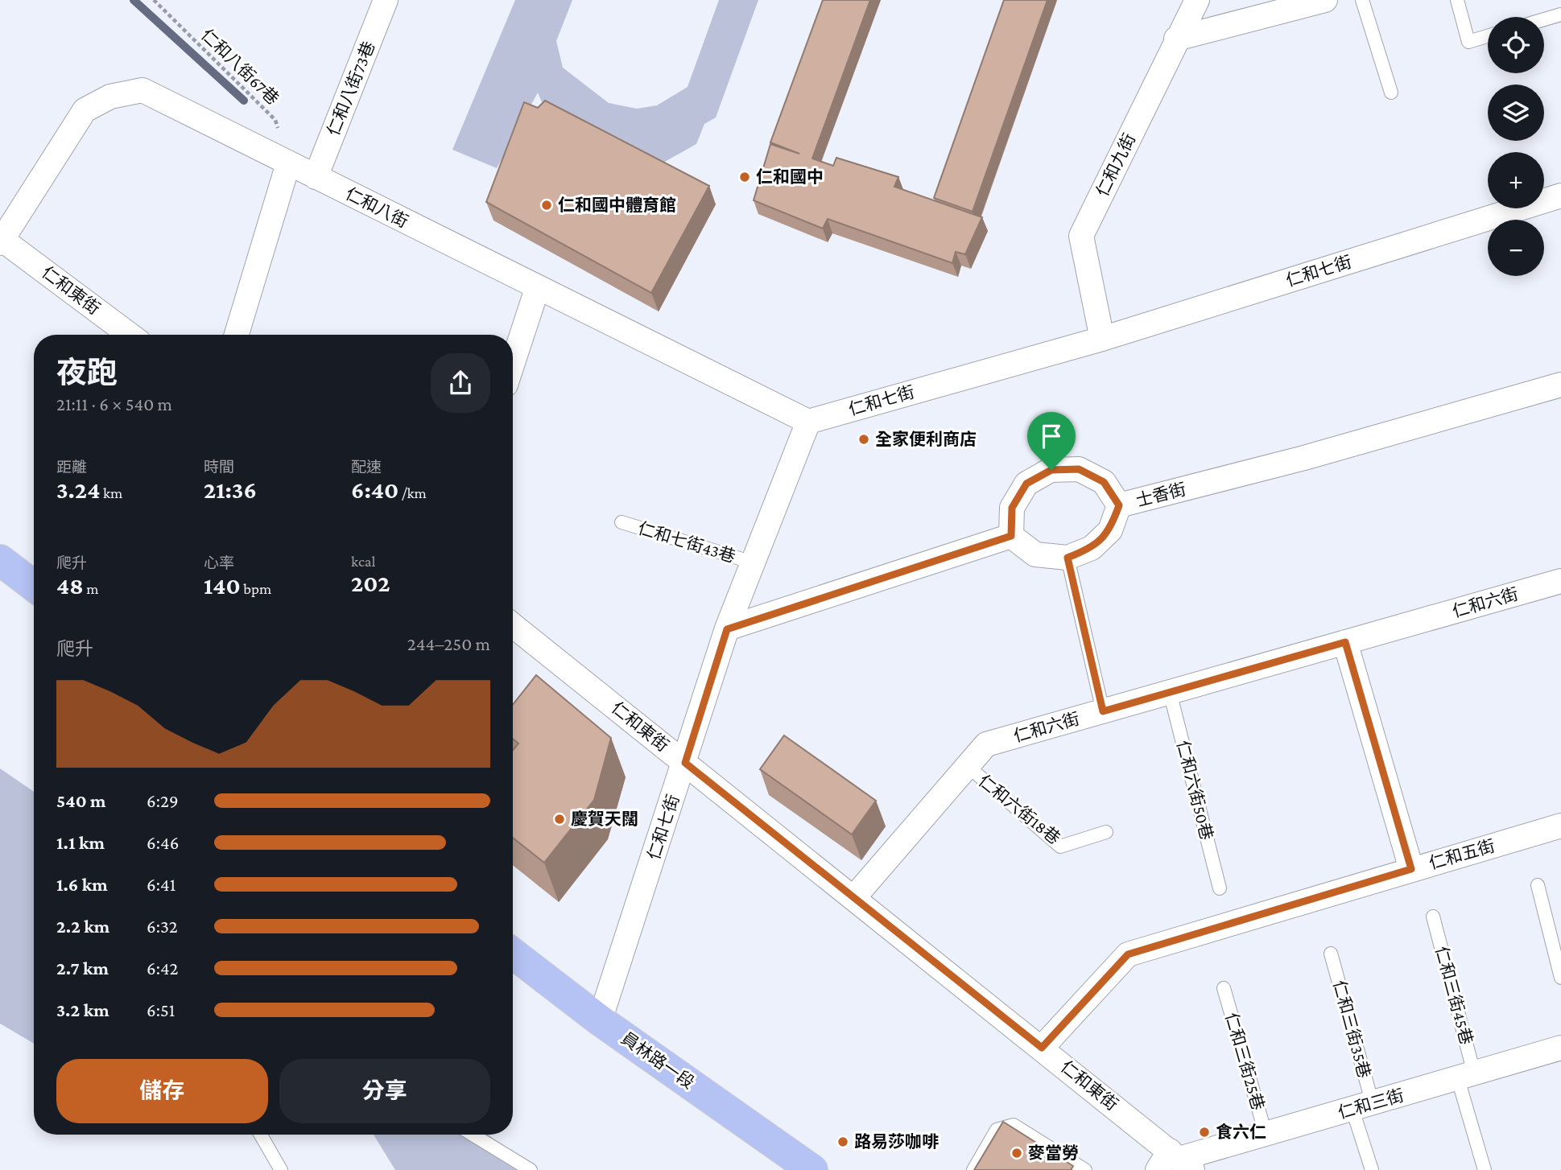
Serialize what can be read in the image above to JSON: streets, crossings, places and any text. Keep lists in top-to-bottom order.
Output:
{
  "streets": {
    "main road": ["員林路一段"],
    "street": [
      "仁和八街73巷",
      "仁和九街",
      "仁和八街",
      "仁和七街",
      "仁和東街",
      "士香街",
      "仁和六街",
      "仁和五街",
      "仁和三街"
    ],
    "lane": [
      "仁和七街43巷",
      "仁和六街50巷",
      "仁和六街18巷",
      "仁和三街45巷",
      "仁和三街35巷",
      "仁和三街25巷"
    ],
    "path": ["仁和八街67巷"]
  },
  "crossings": [
    ["仁和八街67巷", "仁和八街"],
    ["仁和八街73巷", "仁和八街"],
    ["仁和九街", "仁和七街"],
    ["仁和八街", "仁和七街"],
    ["仁和八街", "仁和東街"],
    ["仁和七街", "仁和東街"],
    ["仁和七街", "仁和七街43巷"],
    ["仁和七街", "員林路一段"],
    ["仁和東街", "仁和六街"],
    ["仁和東街", "仁和五街"],
    ["仁和東街", "仁和三街"],
    ["仁和六街", "仁和六街50巷"],
    ["仁和六街", "仁和六街18巷"],
    ["仁和三街45巷", "仁和三街"],
    ["仁和三街35巷", "仁和三街"],
    ["仁和三街25巷", "仁和三街"]
  ],
  "places": [
    "仁和國中",
    "仁和國中體育館",
    "全家便利商店",
    "慶賀天闊",
    "食六仁",
    "路易莎咖啡",
    "麥當勞"
  ],
  "page": {
    "map_buttons": ["+", "−"],
    "heading": ["夜跑", "21:11 · 6 × 540 m"],
    "stats": [
      ["距離", "3.24 km"],
      ["時間", "21:36"],
      ["配速", "6:40 /km"],
      ["爬升", "48 m"],
      ["心率", "140 bpm"],
      ["kcal", "202"]
    ],
    "chart": ["爬升", "244–250 m"],
    "list": [
      {
        "name": "540 m",
        "note": "6:29"
      },
      {
        "name": "1.1 km",
        "note": "6:46"
      },
      {
        "name": "1.6 km",
        "note": "6:41"
      },
      {
        "name": "2.2 km",
        "note": "6:32"
      },
      {
        "name": "2.7 km",
        "note": "6:42"
      },
      {
        "name": "3.2 km",
        "note": "6:51"
      }
    ],
    "buttons": ["儲存", "分享"]
  }
}
